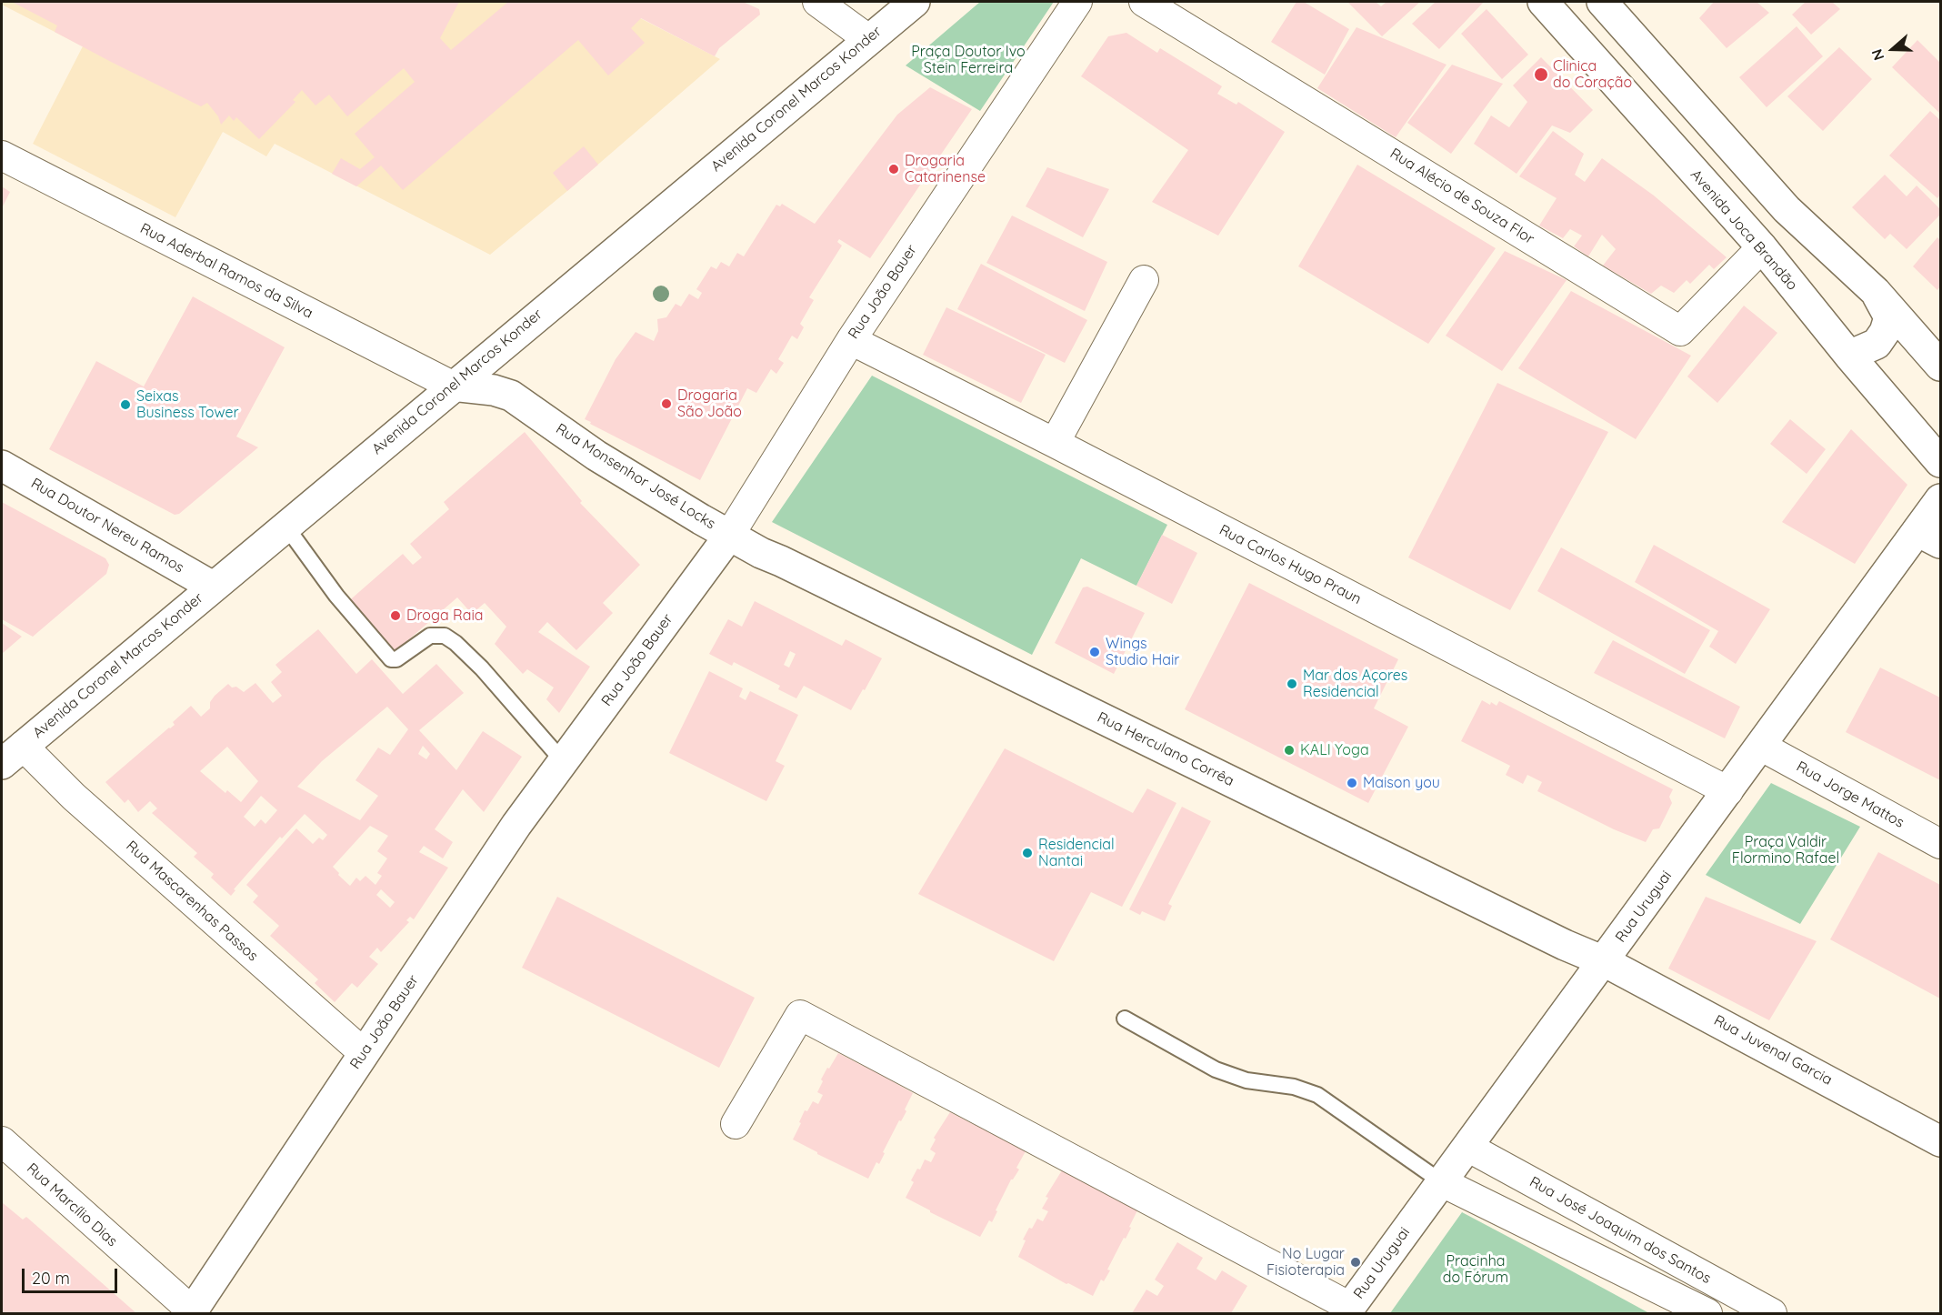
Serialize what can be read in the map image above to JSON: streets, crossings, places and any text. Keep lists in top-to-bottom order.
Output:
{
  "streets": {
    "main road": [
      "Avenida Coronel Marcos Konder",
      "Avenida Joca Brandão",
      "Rua João Bauer",
      "Rua Monsenhor José Locks",
      "Rua Doutor Nereu Ramos",
      "Rua Herculano Corrêa",
      "Rua Uruguai",
      "Rua Juvenal Garcia"
    ],
    "street": [
      "Rua Alécio de Souza Flor",
      "Rua Aderbal Ramos da Silva",
      "Rua Carlos Hugo Praun",
      "Rua Jorge Mattos",
      "Rua Mascarenhas Passos",
      "Rua Marcílio Dias",
      "Rua José Joaquim dos Santos"
    ]
  },
  "crossings": [
    ["Avenida Coronel Marcos Konder", "Rua Aderbal Ramos da Silva"],
    ["Avenida Coronel Marcos Konder", "Rua Monsenhor José Locks"],
    ["Avenida Coronel Marcos Konder", "Rua Doutor Nereu Ramos"],
    ["Avenida Coronel Marcos Konder", "Rua Mascarenhas Passos"],
    ["Rua Alécio de Souza Flor", "Avenida Joca Brandão"],
    ["Rua Aderbal Ramos da Silva", "Rua Monsenhor José Locks"],
    ["Rua João Bauer", "Rua Monsenhor José Locks"],
    ["Rua João Bauer", "Rua Carlos Hugo Praun"],
    ["Rua João Bauer", "Rua Herculano Corrêa"],
    ["Rua João Bauer", "Rua Mascarenhas Passos"],
    ["Rua João Bauer", "Rua Marcílio Dias"],
    ["Rua Monsenhor José Locks", "Rua Herculano Corrêa"],
    ["Rua Carlos Hugo Praun", "Rua Uruguai"],
    ["Rua Herculano Corrêa", "Rua Uruguai"],
    ["Rua Herculano Corrêa", "Rua Juvenal Garcia"],
    ["Rua Jorge Mattos", "Rua Uruguai"],
    ["Rua Uruguai", "Rua Juvenal Garcia"],
    ["Rua Uruguai", "Rua José Joaquim dos Santos"]
  ],
  "parks": ["Praça Doutor Ivo Stein Ferreira", "Praça Valdir Flormino Rafael", "Pracinha do Fórum"],
  "places": [
    "Clinica do Coração",
    "Drogaria Catarinense",
    "Drogaria São João",
    "Seixas Business Tower",
    "Droga Raia",
    "Wings Studio Hair",
    "Mar dos Açores Residencial",
    "KALI Yoga",
    "Maison you",
    "Residencial Nantai",
    "No Lugar Fisioterapia"
  ],
  "scale_bar": "20 m",
  "north": "left"
}
